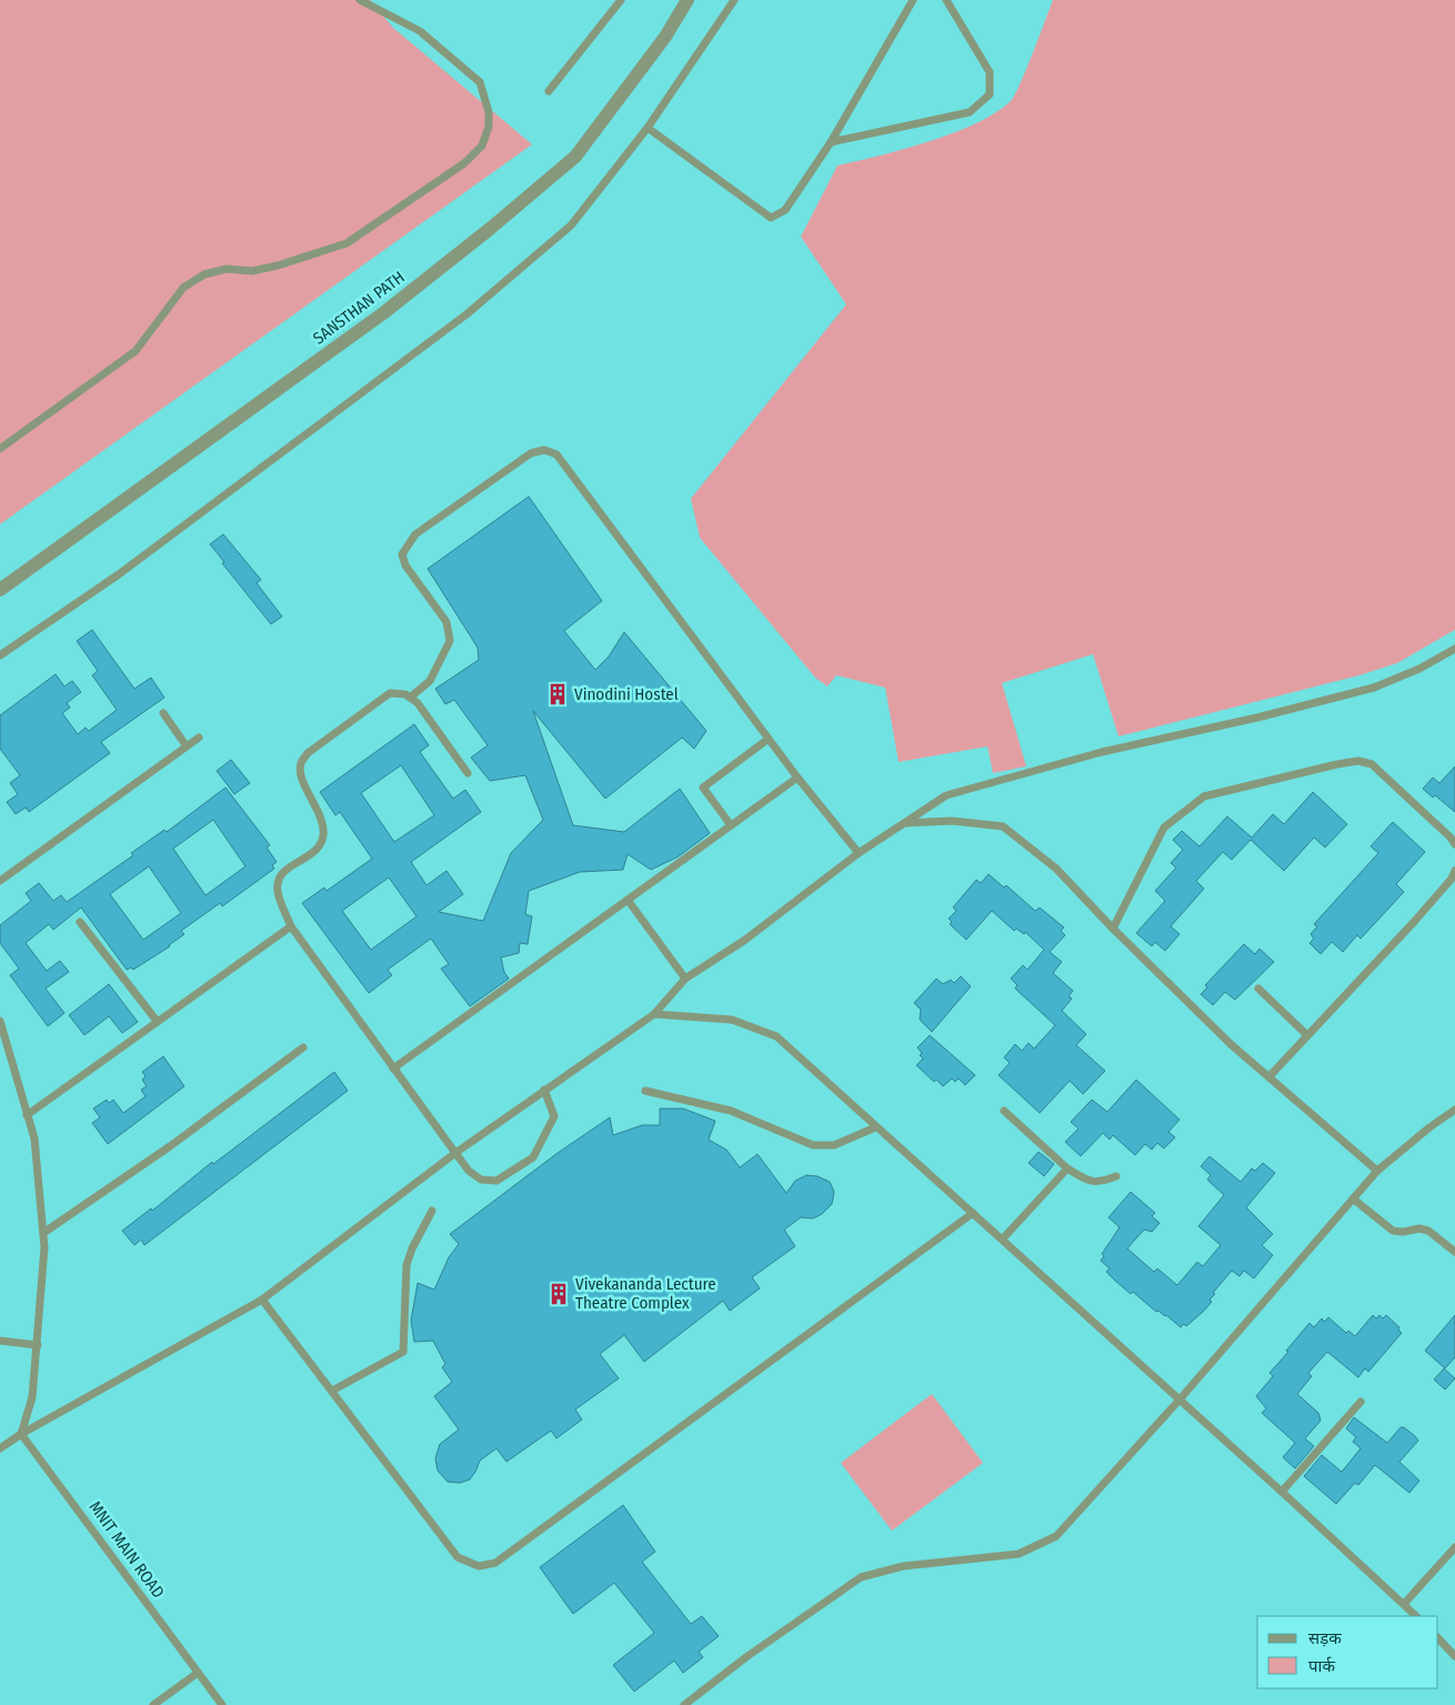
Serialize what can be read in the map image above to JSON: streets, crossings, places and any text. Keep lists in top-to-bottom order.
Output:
{
  "streets": {
    "street": ["SANSTHAN PATH"],
    "lane": ["MNIT MAIN ROAD"]
  },
  "places": {
    "building": ["Vinodini Hostel", "Vivekananda Lecture Theatre Complex"]
  },
  "legend": ["सड़क", "पार्क"]
}
